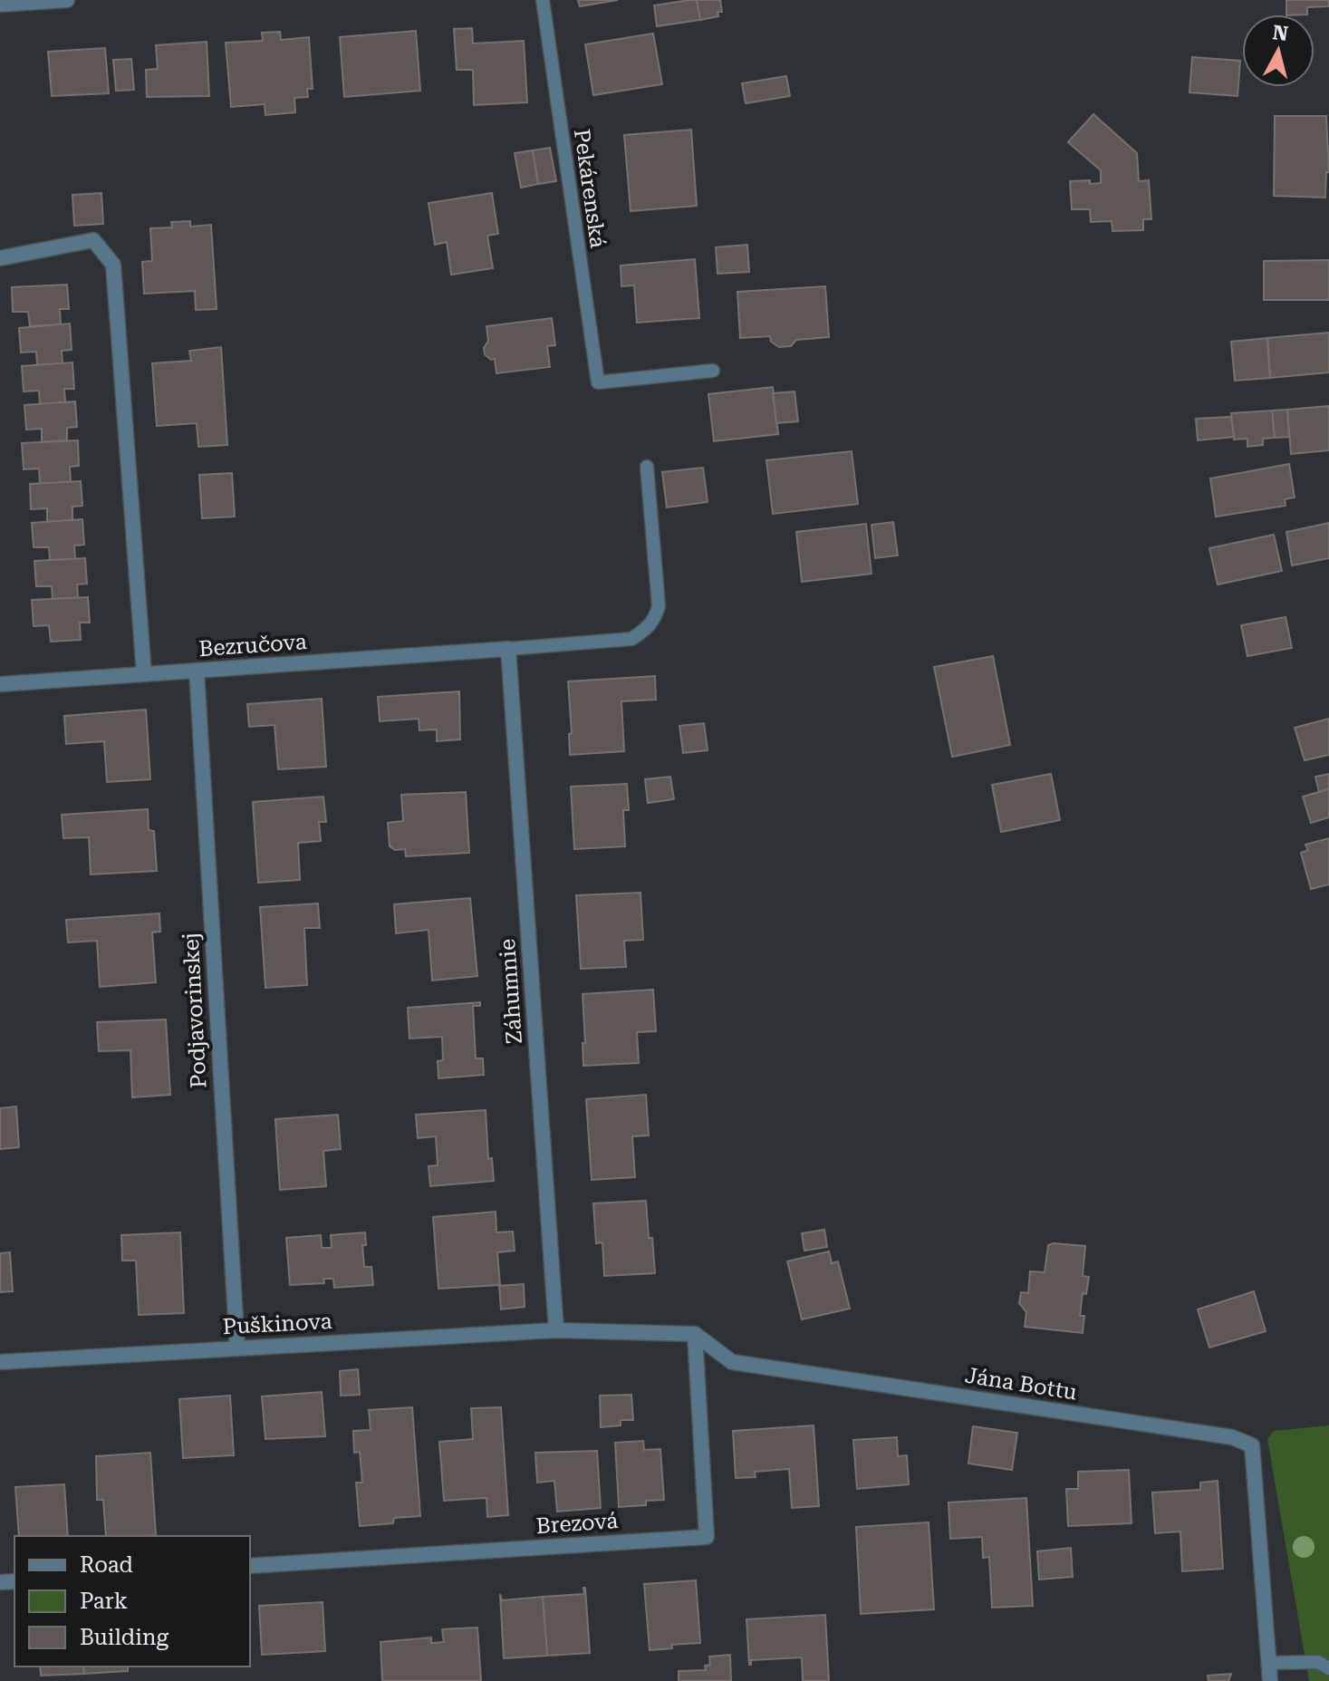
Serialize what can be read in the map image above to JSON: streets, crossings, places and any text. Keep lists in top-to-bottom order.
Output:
{
  "streets": {
    "street": [
      "Bezručova",
      "Záhumnie",
      "Podjavorinskej",
      "Puškinova",
      "Jána Bottu",
      "Brezová"
    ],
    "lane": ["Pekárenská"]
  },
  "crossings": [
    ["Bezručova", "Záhumnie"],
    ["Bezručova", "Podjavorinskej"],
    ["Záhumnie", "Puškinova"],
    ["Podjavorinskej", "Puškinova"],
    ["Jána Bottu", "Brezová"]
  ],
  "legend": ["Road", "Park", "Building"],
  "north": "top"
}
